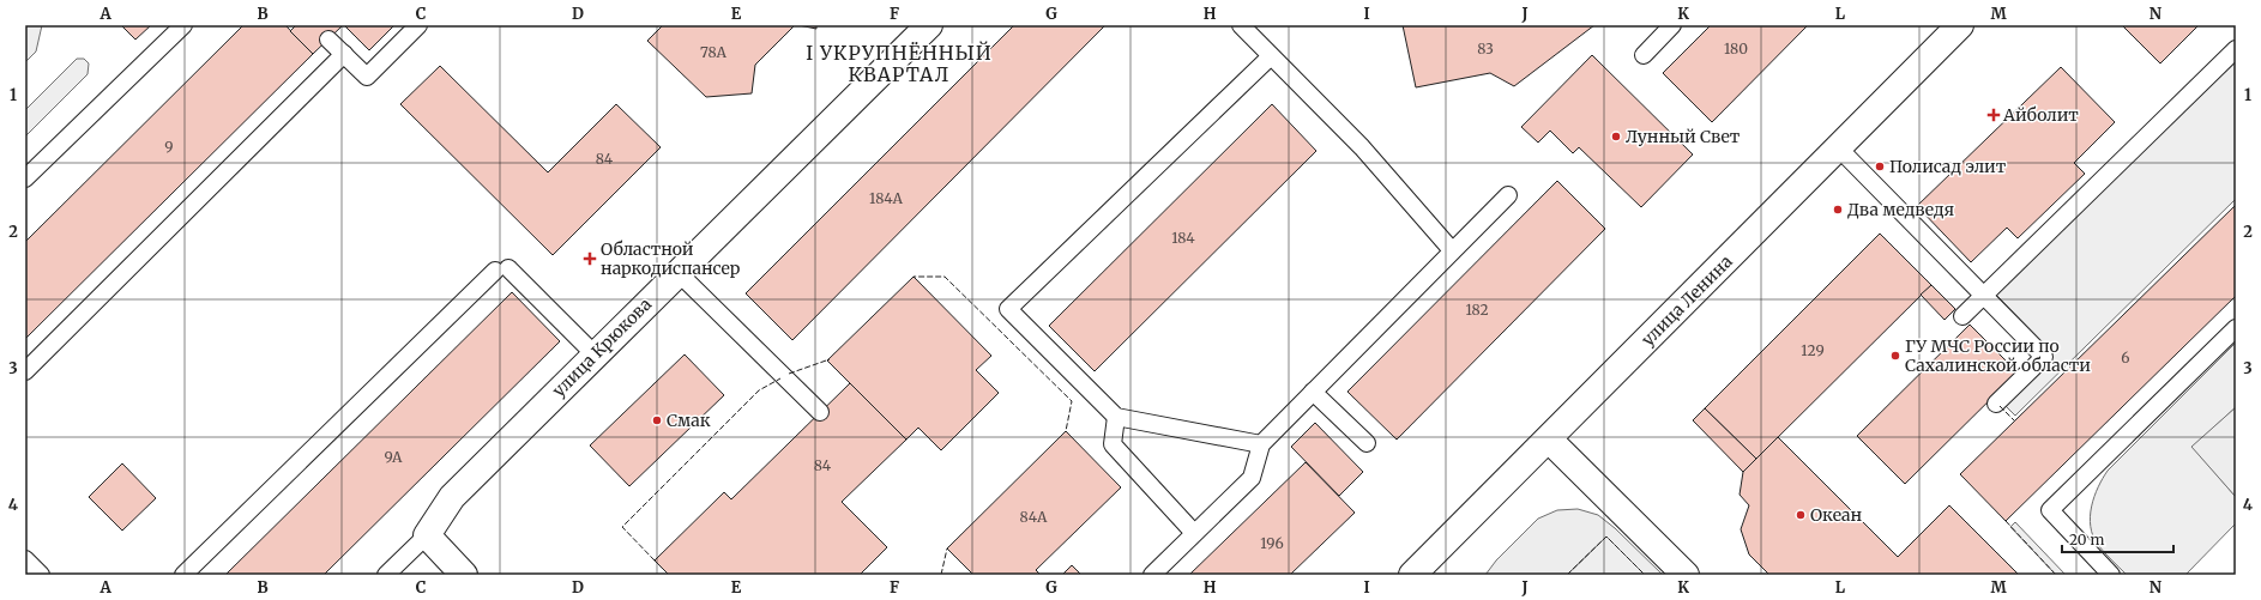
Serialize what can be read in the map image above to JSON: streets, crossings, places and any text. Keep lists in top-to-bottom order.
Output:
{
  "streets": {
    "street": ["улица Ленина", "улица Крюкова"]
  },
  "districts": ["I УКРУПНЁННЫЙ КВАРТАЛ"],
  "places": {
    "health": ["Айболит", "Областной наркодиспансер"],
    "other": [
      "Лунный Свет",
      "Полисад элит",
      "Два медведя",
      "ГУ МЧС России по Сахалинской области",
      "Смак",
      "Океан"
    ]
  },
  "house_numbers": [
    "83",
    "180",
    "78А",
    "9",
    "84",
    "184А",
    "184",
    "182",
    "129",
    "6",
    "9А",
    "84",
    "84А",
    "196"
  ],
  "scale_bar": "20 m",
  "grid": {
    "columns": [
      "A",
      "B",
      "C",
      "D",
      "E",
      "F",
      "G",
      "H",
      "I",
      "J",
      "K",
      "L",
      "M",
      "N"
    ],
    "rows": [
      "1",
      "2",
      "3",
      "4"
    ]
  }
}
